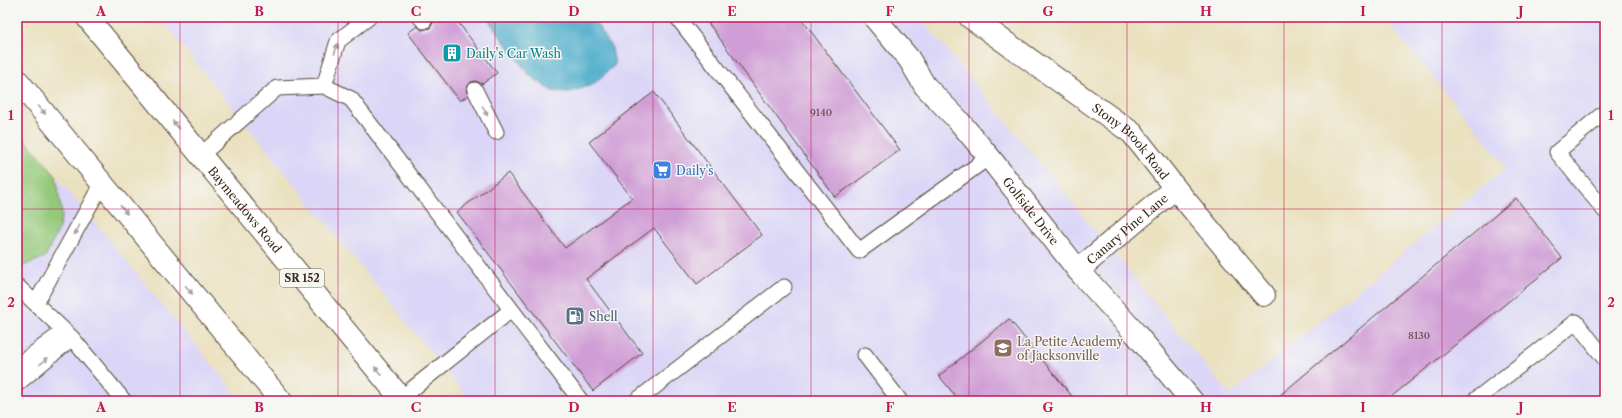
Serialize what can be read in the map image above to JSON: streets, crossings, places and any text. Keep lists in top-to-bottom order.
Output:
{
  "streets": {
    "street": [
      "Stony Brook Road",
      "Baymeadows Road",
      "Golfside Drive",
      "Canary Pine Lane",
      "SR 152"
    ]
  },
  "crossings": [
    ["Stony Brook Road", "Canary Pine Lane"],
    ["Golfside Drive", "Canary Pine Lane"]
  ],
  "places": {
    "building": ["Daily's Car Wash"],
    "supermarket": ["Daily's"],
    "fuel station": ["Shell"],
    "school or university": ["La Petite Academy of Jacksonville"]
  },
  "house_numbers": ["9140", "8130"],
  "grid": {
    "columns": [
      "A",
      "B",
      "C",
      "D",
      "E",
      "F",
      "G",
      "H",
      "I",
      "J"
    ],
    "rows": ["1", "2"]
  }
}
